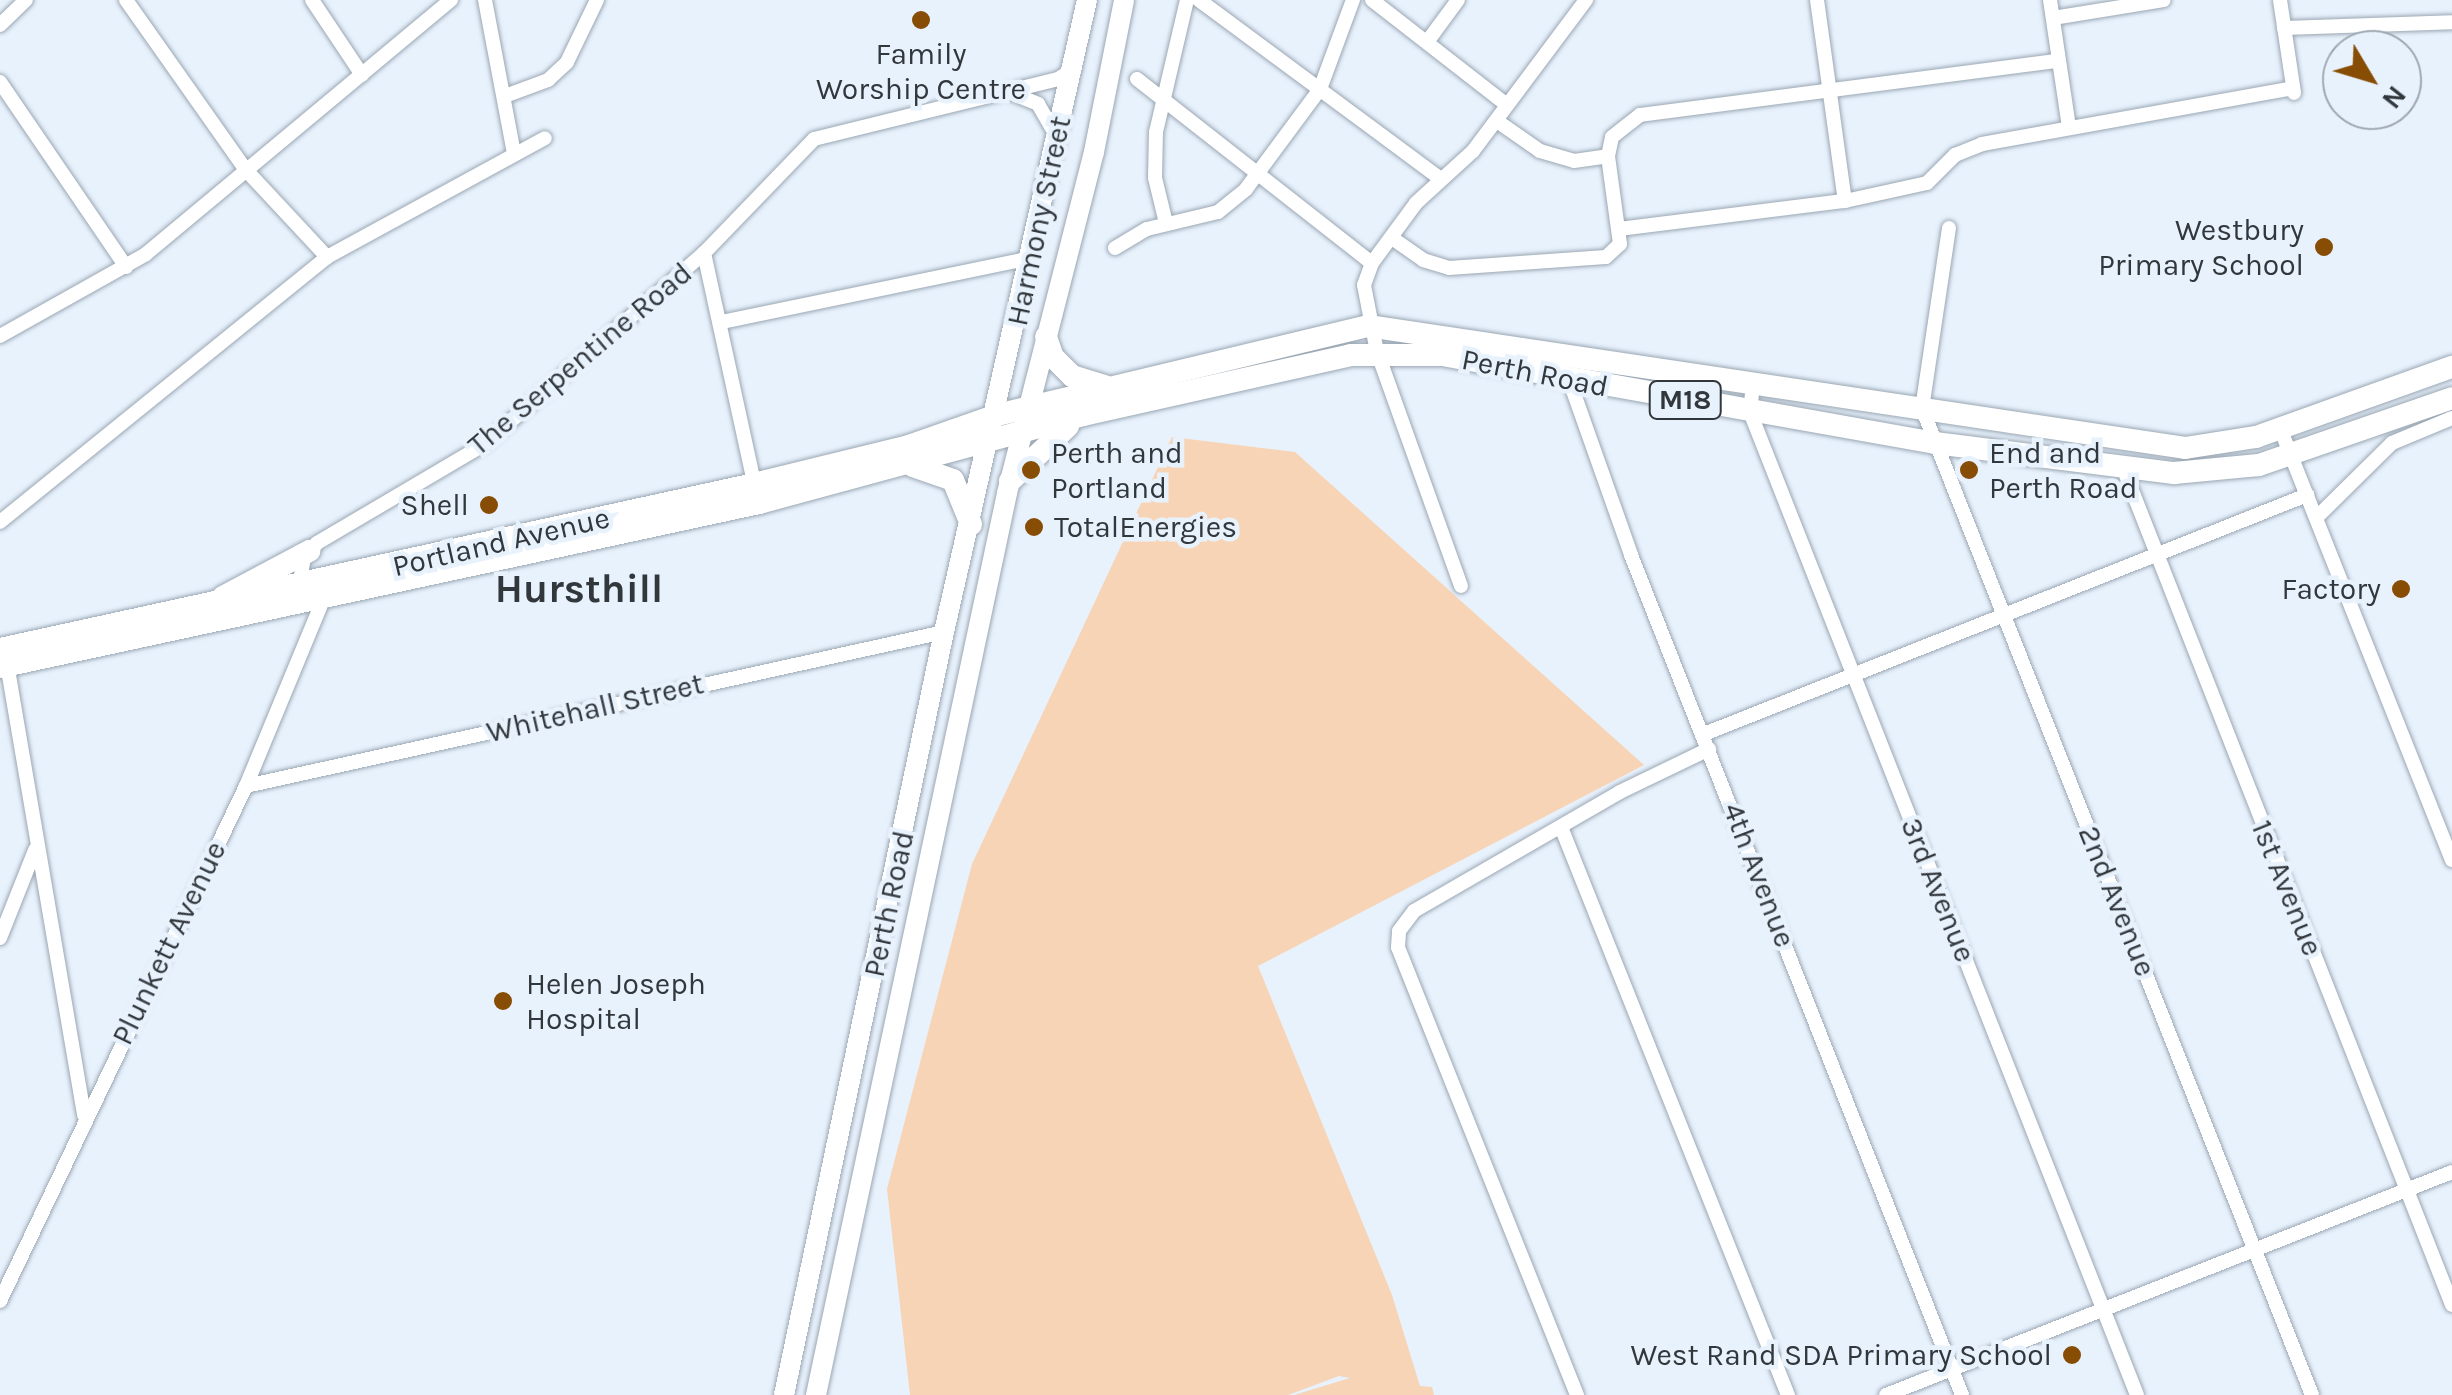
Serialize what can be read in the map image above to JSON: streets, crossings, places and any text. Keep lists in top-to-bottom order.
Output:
{
  "streets": {
    "main road": [
      "Harmony Street",
      "Perth Road",
      "M18",
      "Portland Avenue"
    ],
    "street": [
      "The Serpentine Road",
      "Whitehall Street",
      "4th Avenue",
      "1st Avenue",
      "3rd Avenue",
      "2nd Avenue",
      "Plunkett Avenue"
    ]
  },
  "crossings": [
    ["Harmony Street", "The Serpentine Road"],
    ["Harmony Street", "Perth Road"],
    ["Harmony Street", "Portland Avenue"],
    ["Perth Road", "M18"],
    ["Perth Road", "Portland Avenue"],
    ["Perth Road", "Whitehall Street"],
    ["Perth Road", "4th Avenue"],
    ["Perth Road", "1st Avenue"],
    ["Perth Road", "3rd Avenue"],
    ["Perth Road", "2nd Avenue"],
    ["Portland Avenue", "Plunkett Avenue"],
    ["Whitehall Street", "Plunkett Avenue"]
  ],
  "districts": ["Hursthill"],
  "places": [
    "Family Worship Centre",
    "Westbury Primary School",
    "Perth and Portland",
    "End and Perth Road",
    "Shell",
    "TotalEnergies",
    "Factory",
    "Helen Joseph Hospital",
    "West Rand SDA Primary School"
  ],
  "north": "bottom right"
}
